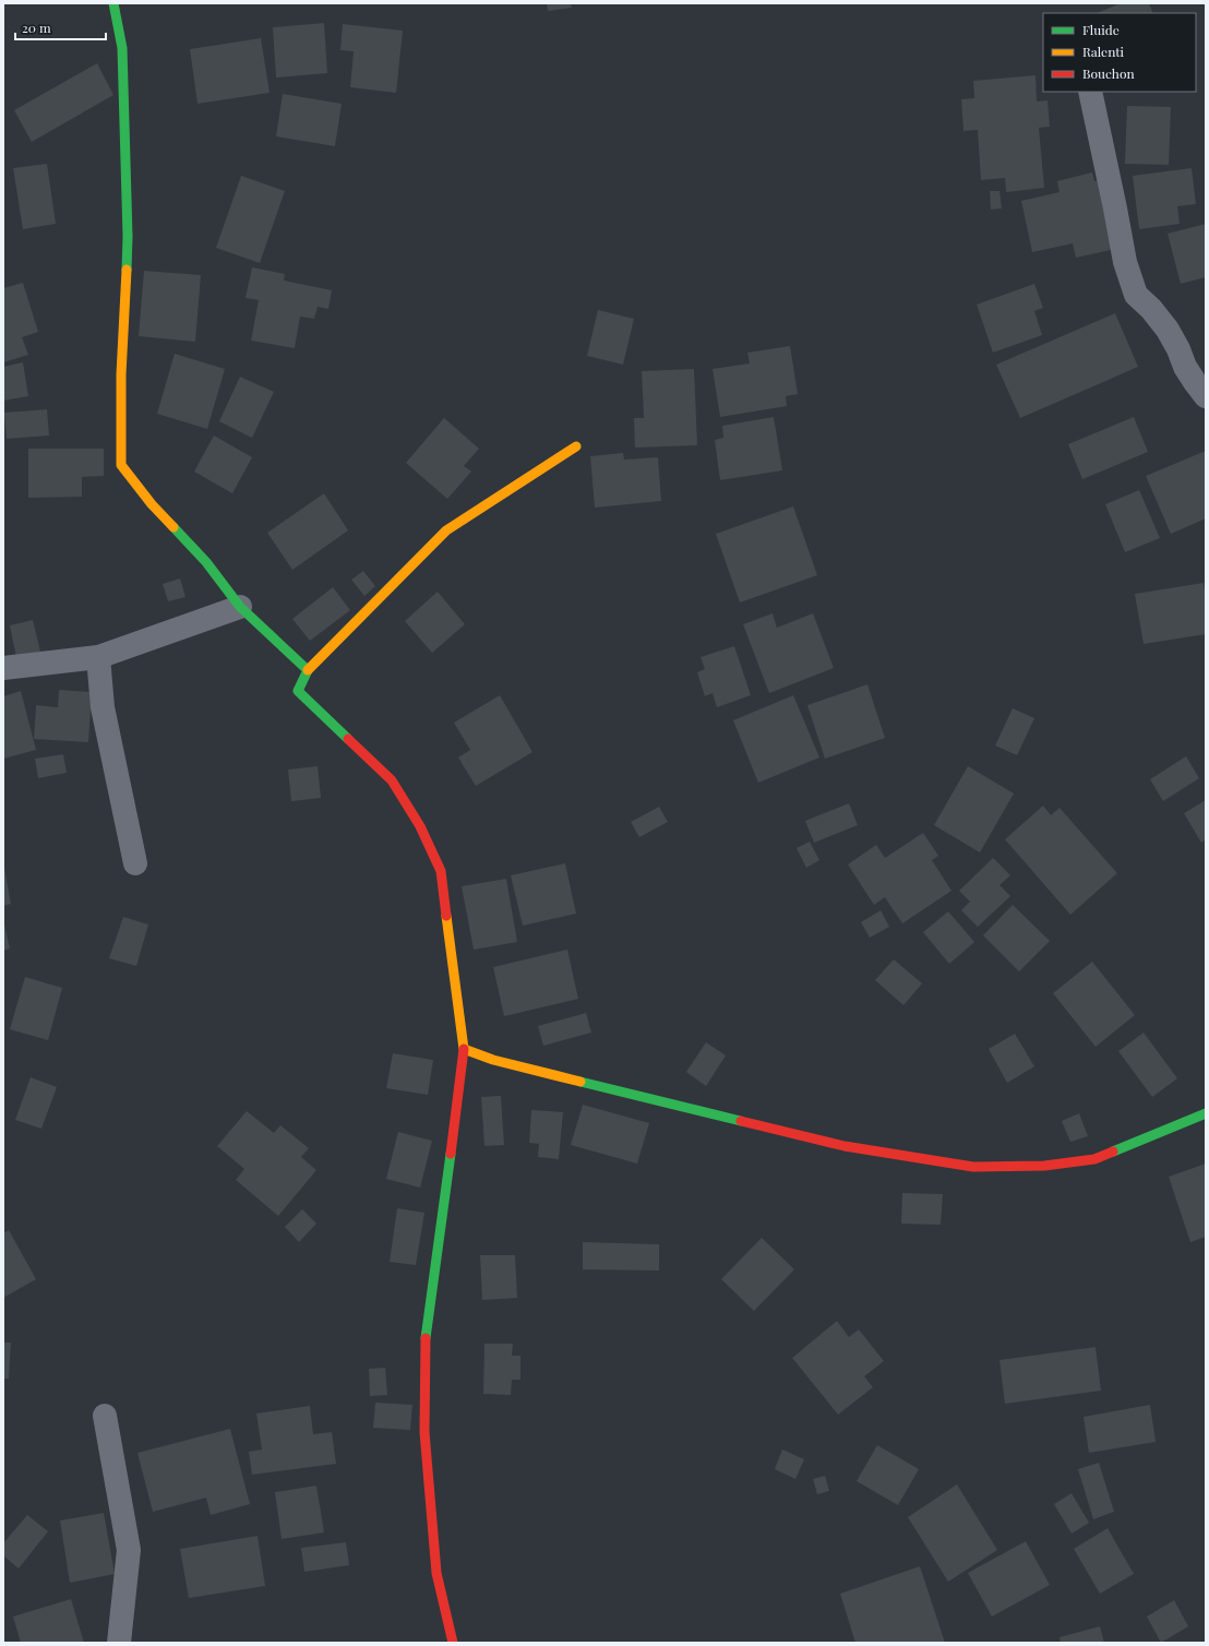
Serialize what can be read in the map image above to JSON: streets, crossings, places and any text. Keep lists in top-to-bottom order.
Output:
{
  "legend": ["Fluide", "Ralenti", "Bouchon"],
  "scale_bar": "20 m"
}
